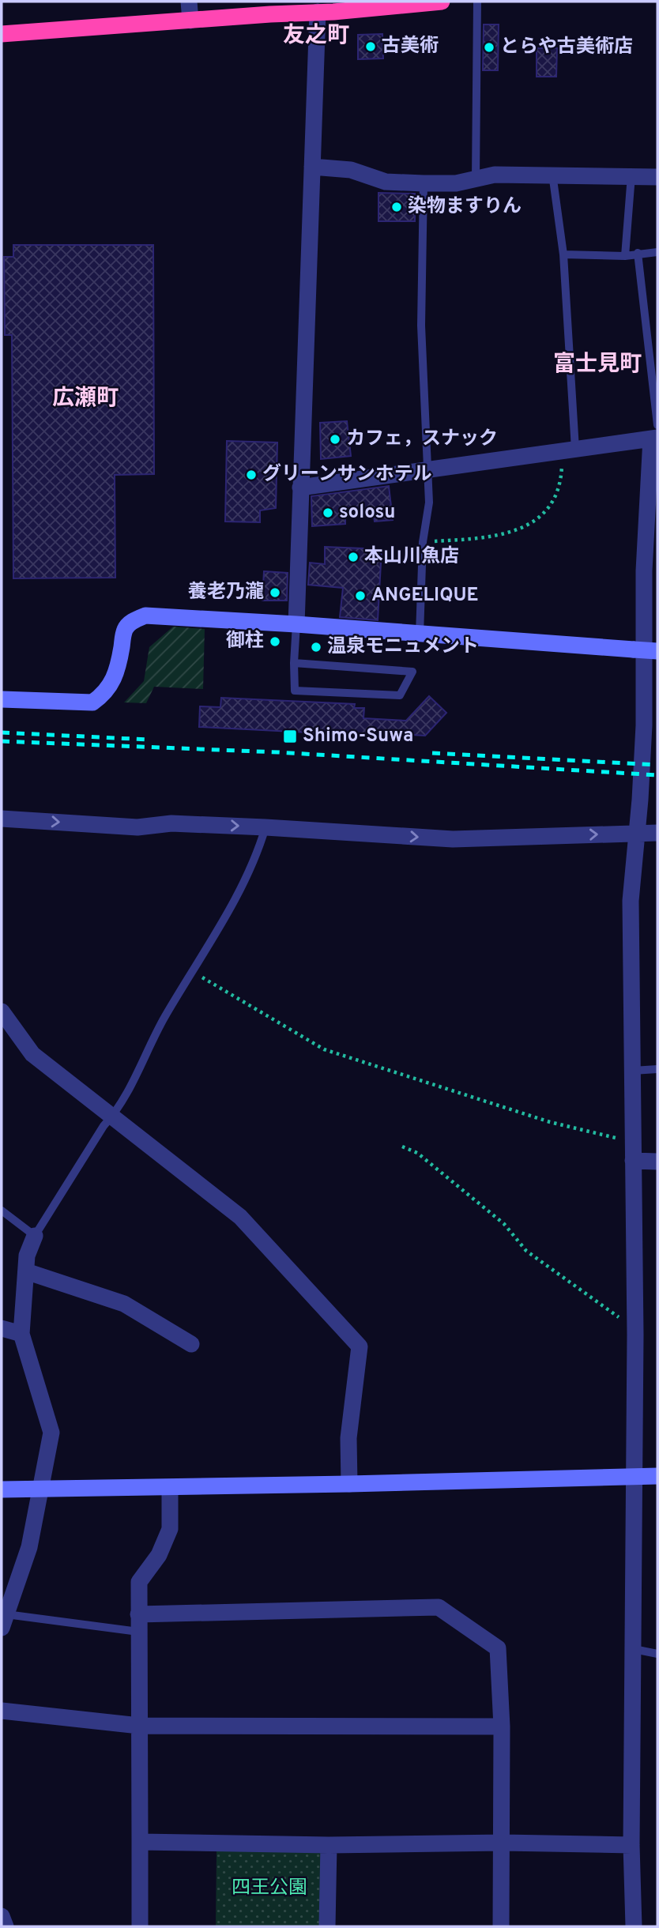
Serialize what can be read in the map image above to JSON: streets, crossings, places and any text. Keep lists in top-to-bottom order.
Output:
{
  "districts": ["友之町", "富士見町", "広瀬町"],
  "parks": ["四王公園"],
  "places": {
    "other": [
      "古美術",
      "とらや古美術店",
      "染物ますりん",
      "カフェ，スナック",
      "グリーンサンホテル",
      "solosu",
      "本山川魚店",
      "養老乃瀧",
      "ANGELIQUE",
      "御柱",
      "温泉モニュメント"
    ],
    "transit": ["Shimo-Suwa"]
  }
}
